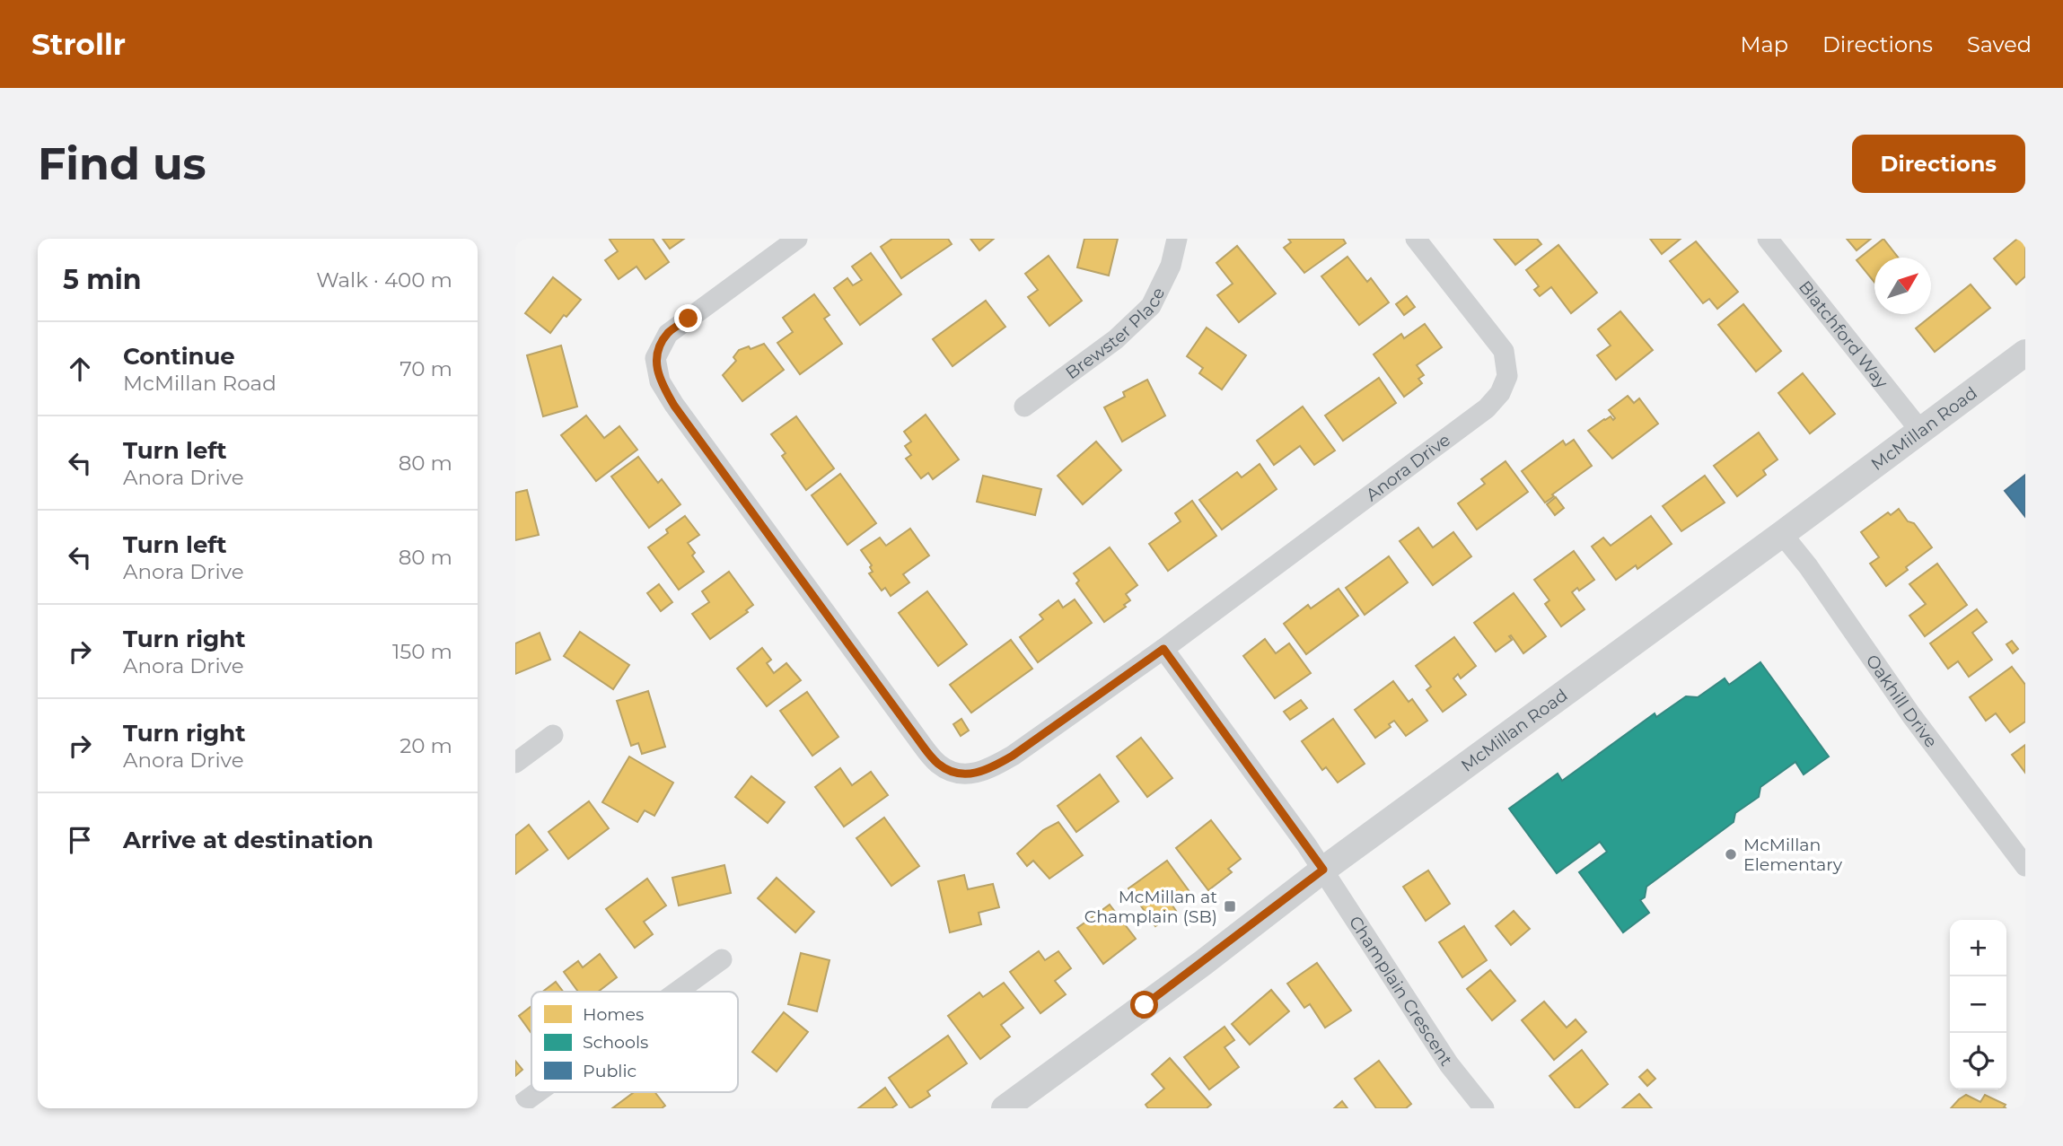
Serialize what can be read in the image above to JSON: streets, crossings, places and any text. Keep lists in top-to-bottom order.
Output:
{
  "streets": {
    "street": [
      "Brewster Place",
      "Blatchford Way",
      "McMillan Road",
      "Anora Drive",
      "Oakhill Drive",
      "Champlain Crescent"
    ]
  },
  "crossings": [
    ["Blatchford Way", "McMillan Road"],
    ["McMillan Road", "Oakhill Drive"],
    ["McMillan Road", "Champlain Crescent"]
  ],
  "places": {
    "other": ["McMillan Elementary"],
    "transit": ["McMillan at Champlain (SB)"]
  },
  "legend": ["Homes", "Schools", "Public"],
  "north": "top right",
  "page": {
    "header": "Strollr",
    "nav": ["Map", "Directions", "Saved"],
    "buttons": "Directions",
    "title": "Find us",
    "heading": ["5 min", "Walk · 400 m"],
    "list": [
      ["Continue", "McMillan Road", "70 m"],
      ["Turn left", "Anora Drive", "80 m"],
      ["Turn left", "Anora Drive", "80 m"],
      ["Turn right", "Anora Drive", "150 m"],
      ["Turn right", "Anora Drive", "20 m"],
      "Arrive at destination"
    ],
    "map_buttons": ["+", "−"]
  }
}
